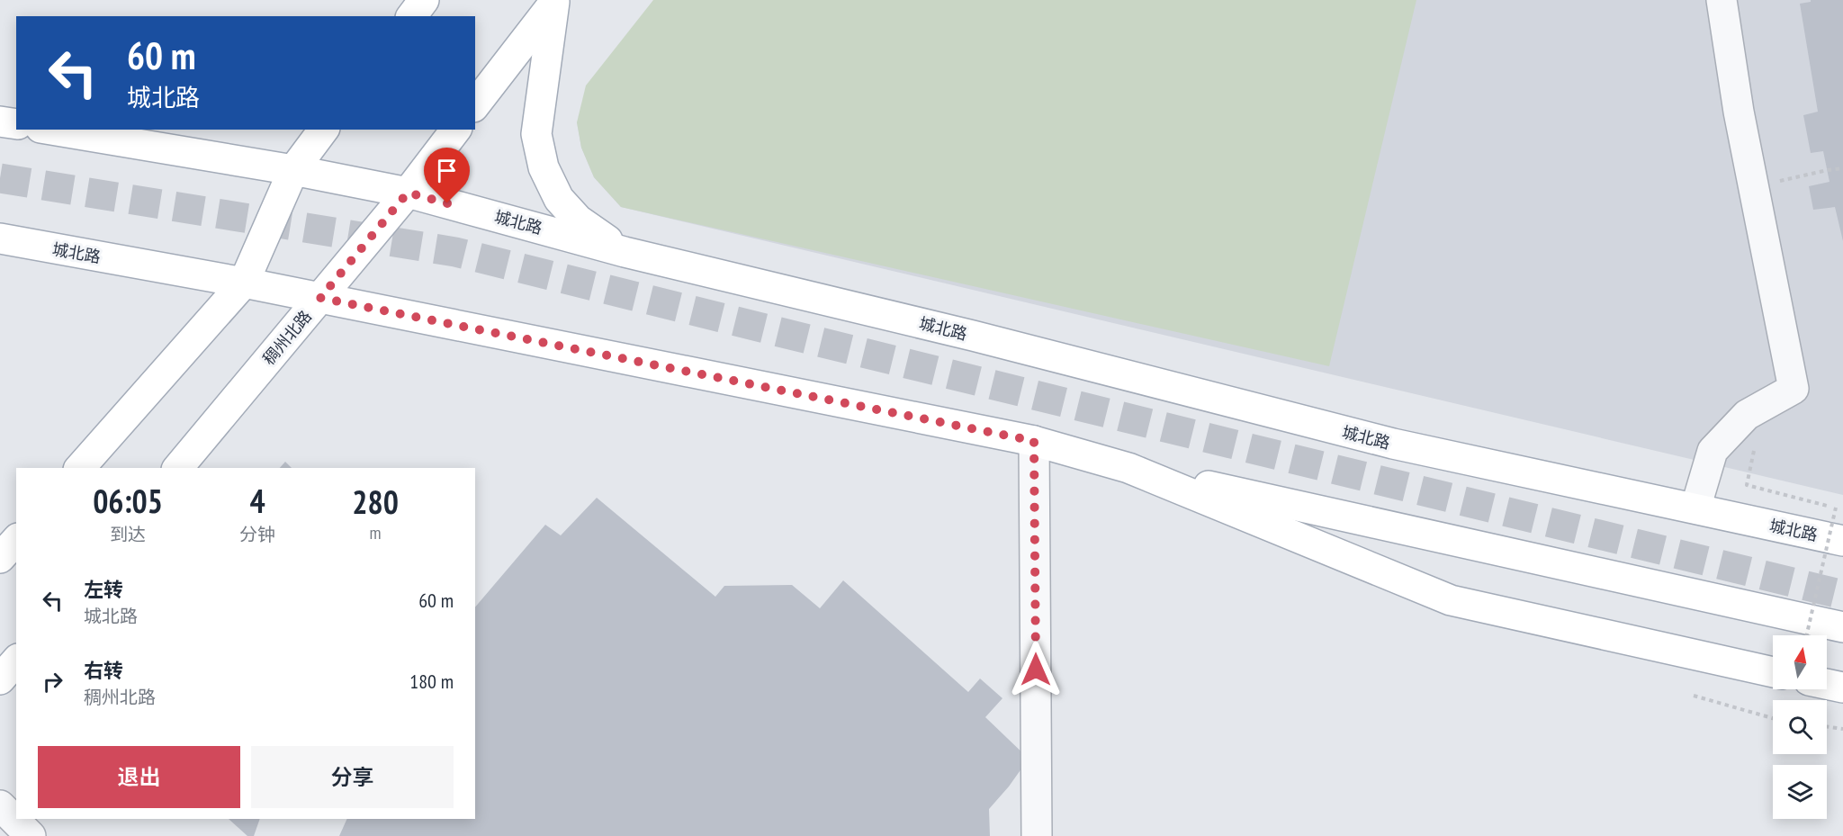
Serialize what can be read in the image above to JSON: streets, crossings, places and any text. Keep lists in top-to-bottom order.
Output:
{
  "streets": {
    "main road": ["城北路", "稠州北路"]
  },
  "crossings": [
    ["城北路", "稠州北路"]
  ],
  "north": "top",
  "page": {
    "turn": ["60 m", "城北路"],
    "eta": [
      "06:05",
      "到达",
      "4",
      "分钟",
      "280",
      "m"
    ],
    "list": [
      {
        "name": "左转",
        "note": "城北路",
        "value": "60 m"
      },
      {
        "name": "右转",
        "note": "稠州北路",
        "value": "180 m"
      }
    ],
    "buttons": ["退出", "分享"]
  }
}
